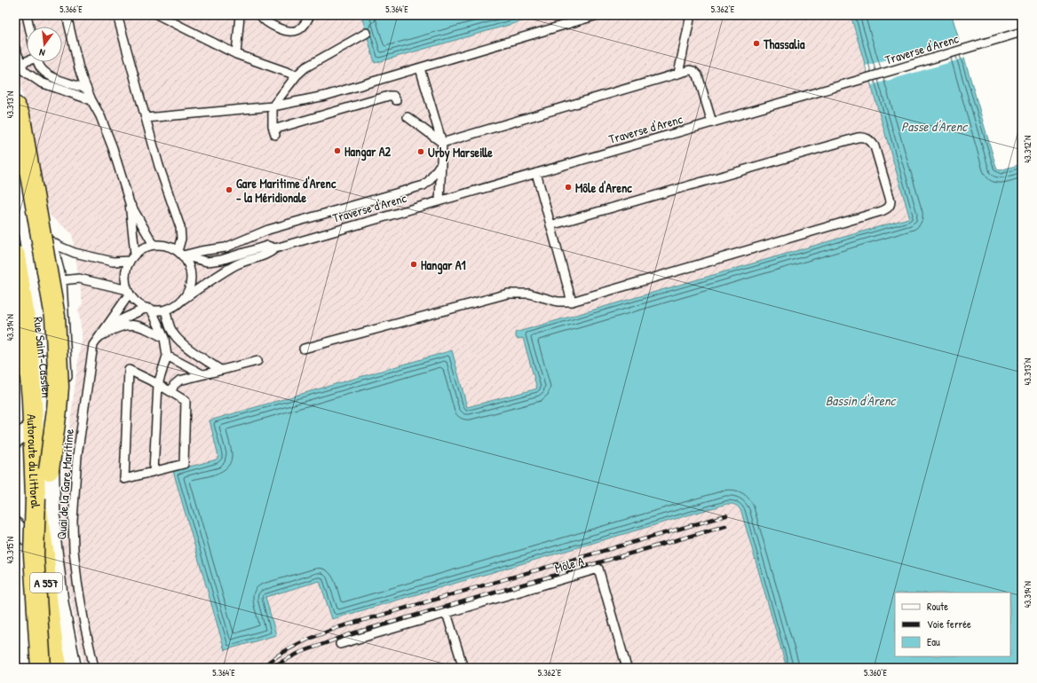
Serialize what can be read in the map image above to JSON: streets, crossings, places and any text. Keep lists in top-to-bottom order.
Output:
{
  "streets": {
    "highway": ["Autoroute du Littoral", "A 557"],
    "street": ["Rue Saint-Cassien"],
    "lane": ["Traverse d'Arenc", "Quai de la Gare Maritime", "Môle A"]
  },
  "crossings": [
    ["Traverse d'Arenc", "Quai de la Gare Maritime"],
    ["Rue Saint-Cassien", "Autoroute du Littoral"],
    ["Rue Saint-Cassien", "A 557"],
    ["Autoroute du Littoral", "A 557"]
  ],
  "water": ["Passe d'Arenc", "Bassin d'Arenc"],
  "places": [
    "Thassalia",
    "Hangar A2",
    "Urby Marseille",
    "Môle d'Arenc",
    "Gare Maritime d'Arenc - la Méridionale",
    "Hangar A1"
  ],
  "legend": ["Route", "Voie ferrée", "Eau"],
  "north": "bottom",
  "coordinates": [
    "5.366°E",
    "5.364°E",
    "5.362°E",
    "43.313°N",
    "43.312°N",
    "43.314°N",
    "43.315°N",
    "5.360°E"
  ]
}
